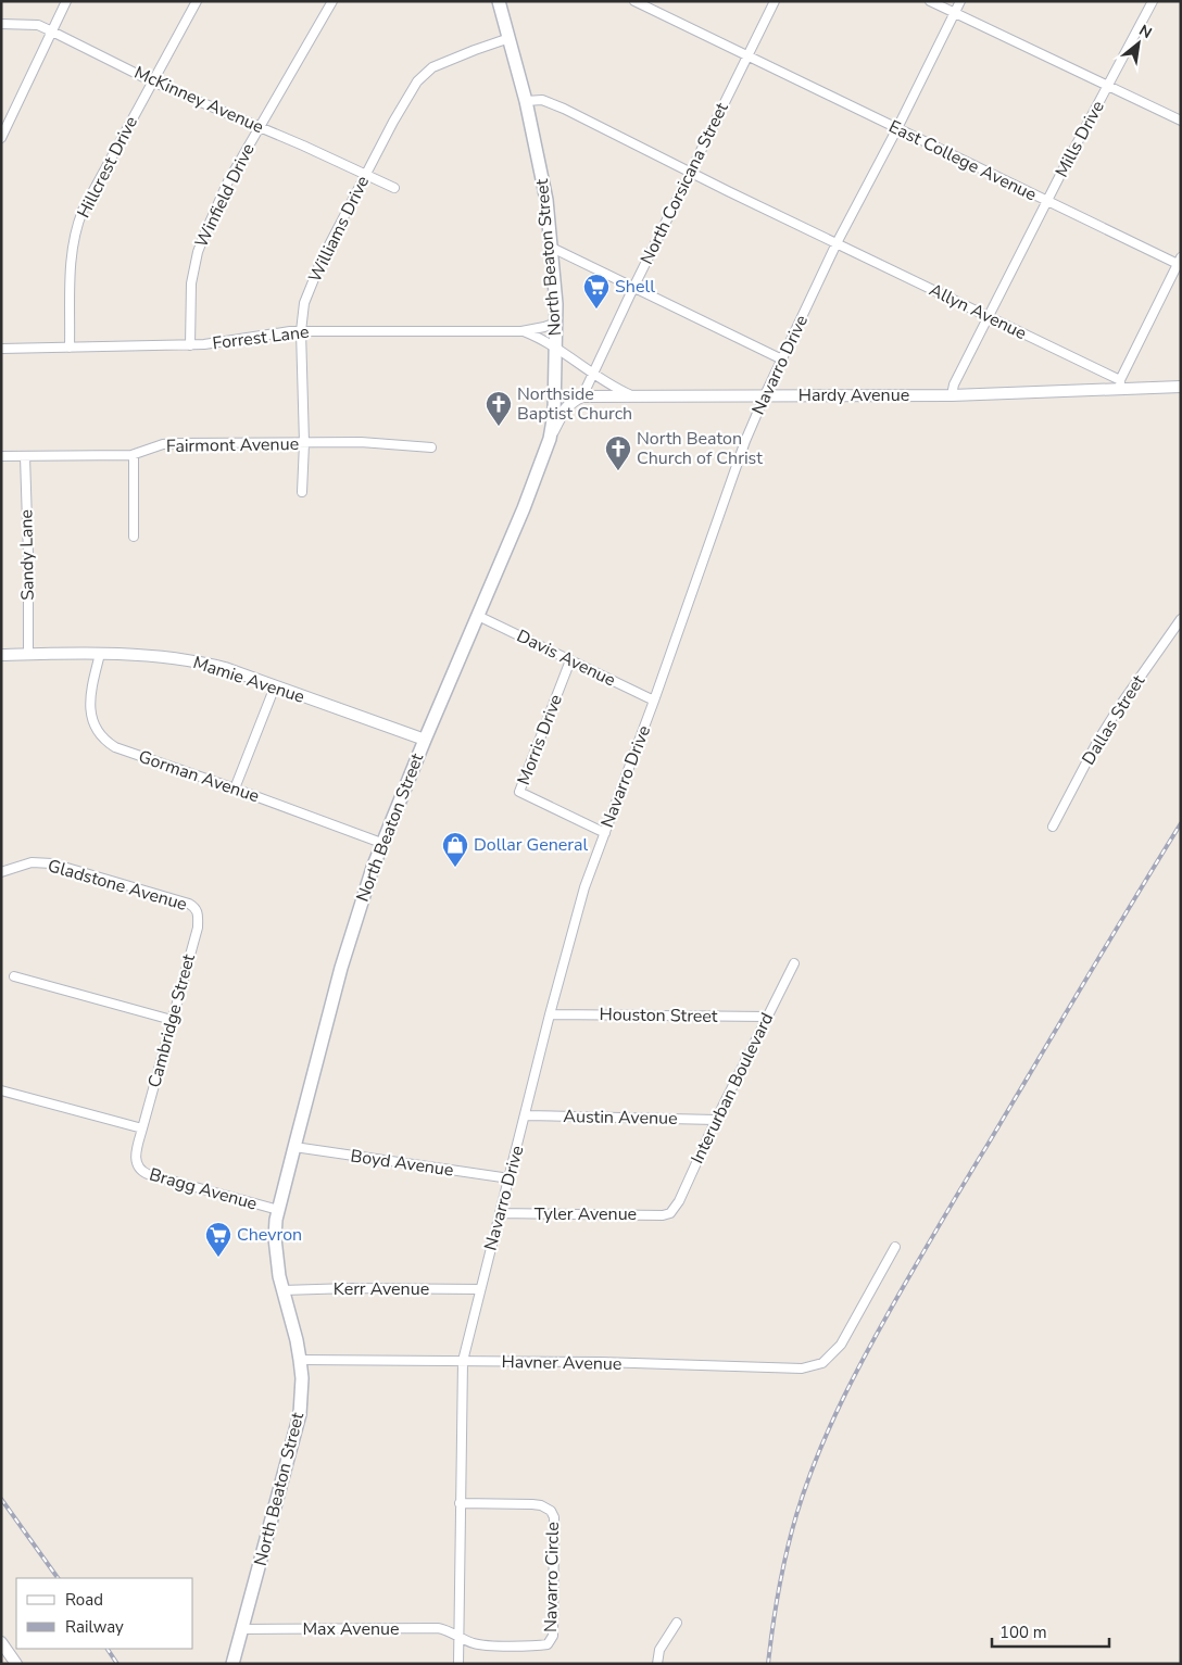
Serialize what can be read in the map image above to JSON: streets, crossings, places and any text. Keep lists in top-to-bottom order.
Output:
{
  "streets": {
    "main road": ["North Beaton Street"],
    "street": [
      "McKinney Avenue",
      "Mills Drive",
      "East College Avenue",
      "Hillcrest Drive",
      "North Corsicana Street",
      "Winfield Drive",
      "Williams Drive",
      "Allyn Avenue",
      "Forrest Lane",
      "Navarro Drive",
      "Hardy Avenue",
      "Fairmont Avenue",
      "Sandy Lane",
      "Davis Avenue",
      "Mamie Avenue",
      "Dallas Street",
      "Morris Drive",
      "Gorman Avenue",
      "Gladstone Avenue",
      "Houston Street",
      "Cambridge Street",
      "Interurban Boulevard",
      "Austin Avenue",
      "Boyd Avenue",
      "Bragg Avenue",
      "Tyler Avenue",
      "Kerr Avenue",
      "Havner Avenue",
      "Navarro Circle",
      "Max Avenue"
    ]
  },
  "crossings": [
    ["McKinney Avenue", "Hillcrest Drive"],
    ["McKinney Avenue", "Winfield Drive"],
    ["McKinney Avenue", "Williams Drive"],
    ["Mills Drive", "East College Avenue"],
    ["Mills Drive", "Allyn Avenue"],
    ["Mills Drive", "Hardy Avenue"],
    ["East College Avenue", "North Corsicana Street"],
    ["East College Avenue", "Navarro Drive"],
    ["Hillcrest Drive", "Forrest Lane"],
    ["North Corsicana Street", "Allyn Avenue"],
    ["North Corsicana Street", "Forrest Lane"],
    ["North Corsicana Street", "Hardy Avenue"],
    ["Winfield Drive", "Forrest Lane"],
    ["Williams Drive", "North Beaton Street"],
    ["Williams Drive", "Forrest Lane"],
    ["Williams Drive", "Fairmont Avenue"],
    ["North Beaton Street", "Allyn Avenue"],
    ["North Beaton Street", "Forrest Lane"],
    ["North Beaton Street", "Davis Avenue"],
    ["North Beaton Street", "Mamie Avenue"],
    ["North Beaton Street", "Gorman Avenue"],
    ["North Beaton Street", "Boyd Avenue"],
    ["North Beaton Street", "Bragg Avenue"],
    ["North Beaton Street", "Kerr Avenue"],
    ["North Beaton Street", "Havner Avenue"],
    ["North Beaton Street", "Max Avenue"],
    ["Allyn Avenue", "Navarro Drive"],
    ["Allyn Avenue", "Hardy Avenue"],
    ["Forrest Lane", "Hardy Avenue"],
    ["Navarro Drive", "Hardy Avenue"],
    ["Navarro Drive", "Davis Avenue"],
    ["Navarro Drive", "Morris Drive"],
    ["Navarro Drive", "Houston Street"],
    ["Navarro Drive", "Austin Avenue"],
    ["Navarro Drive", "Boyd Avenue"],
    ["Navarro Drive", "Tyler Avenue"],
    ["Navarro Drive", "Kerr Avenue"],
    ["Navarro Drive", "Havner Avenue"],
    ["Navarro Drive", "Navarro Circle"],
    ["Navarro Drive", "Max Avenue"],
    ["Fairmont Avenue", "Sandy Lane"],
    ["Sandy Lane", "Mamie Avenue"],
    ["Davis Avenue", "Morris Drive"],
    ["Mamie Avenue", "Gorman Avenue"],
    ["Gladstone Avenue", "Cambridge Street"],
    ["Houston Street", "Interurban Boulevard"],
    ["Cambridge Street", "Bragg Avenue"],
    ["Interurban Boulevard", "Austin Avenue"],
    ["Interurban Boulevard", "Tyler Avenue"],
    ["Navarro Circle", "Max Avenue"]
  ],
  "places": {
    "supermarket": ["Shell", "Chevron"],
    "church": ["Northside Baptist Church", "North Beaton Church of Christ"],
    "shop": ["Dollar General"]
  },
  "legend": ["Road", "Railway"],
  "scale_bar": "100 m",
  "north": "top right"
}
